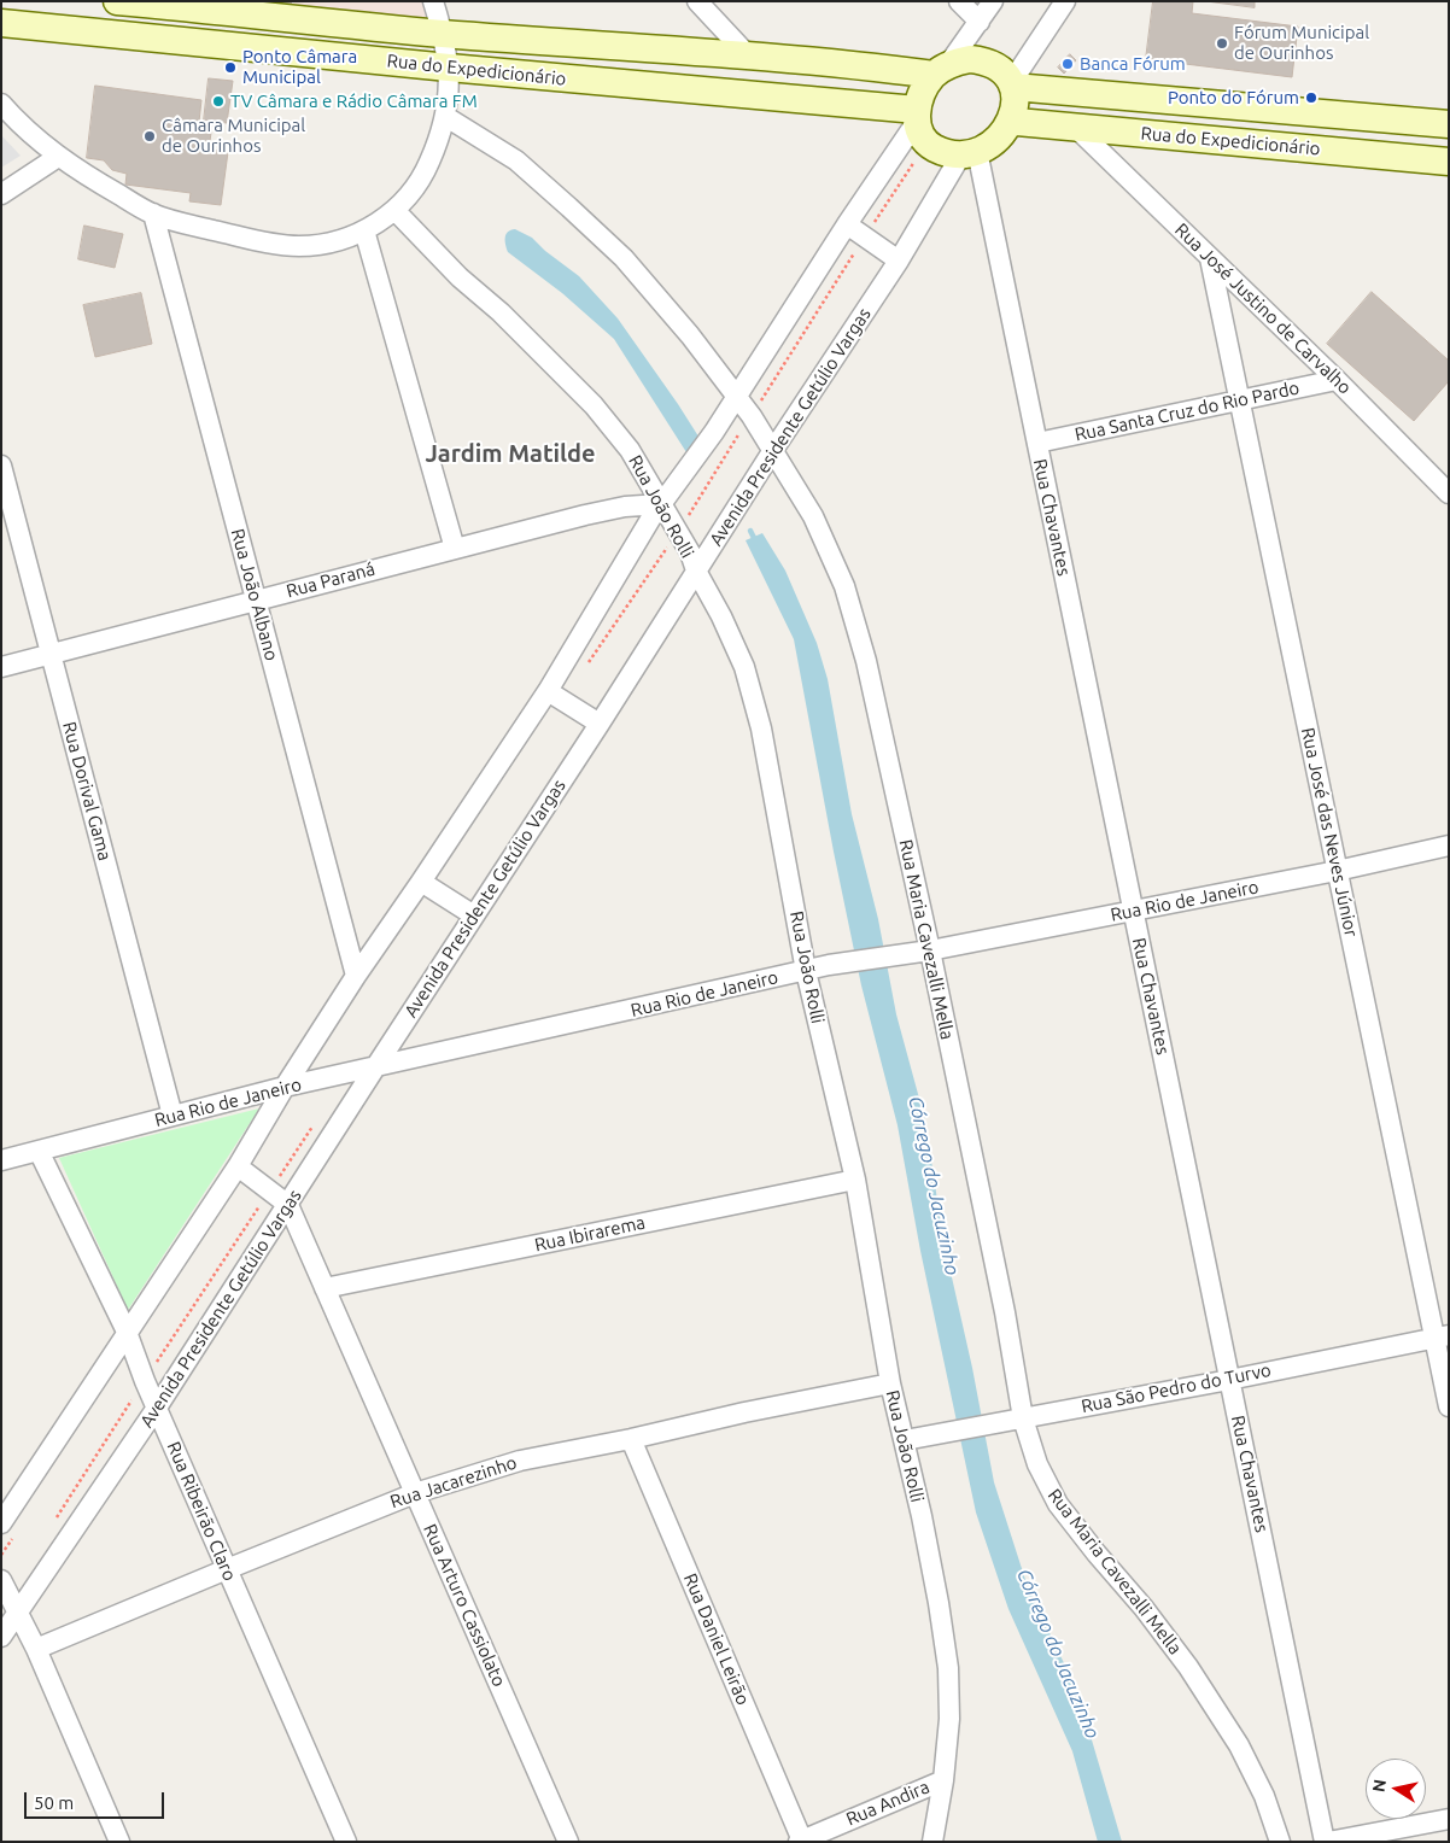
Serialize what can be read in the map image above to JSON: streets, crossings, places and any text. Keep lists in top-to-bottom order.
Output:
{
  "streets": {
    "main road": ["Rua do Expedicionário"],
    "street": [
      "Rua José Justino de Carvalho",
      "Rua Santa Cruz do Rio Pardo",
      "Avenida Presidente Getúlio Vargas",
      "Rua João Rolli",
      "Rua Chavantes",
      "Rua Paraná",
      "Rua João Albano",
      "Rua Dorival Gama",
      "Rua José das Neves Júnior",
      "Rua Rio de Janeiro",
      "Rua Maria Cavezalli Mella",
      "Rua Ibirarema",
      "Rua São Pedro do Turvo",
      "Rua Jacarezinho",
      "Rua Ribeirão Claro",
      "Rua Arturo Cassiolato",
      "Rua Daniel Leirão",
      "Rua Andira"
    ]
  },
  "crossings": [
    ["Rua do Expedicionário", "Rua José Justino de Carvalho"],
    ["Rua do Expedicionário", "Avenida Presidente Getúlio Vargas"],
    ["Rua do Expedicionário", "Rua Chavantes"],
    ["Rua José Justino de Carvalho", "Rua Santa Cruz do Rio Pardo"],
    ["Rua José Justino de Carvalho", "Rua José das Neves Júnior"],
    ["Rua Santa Cruz do Rio Pardo", "Rua Chavantes"],
    ["Rua Santa Cruz do Rio Pardo", "Rua José das Neves Júnior"],
    ["Avenida Presidente Getúlio Vargas", "Rua João Rolli"],
    ["Avenida Presidente Getúlio Vargas", "Rua Chavantes"],
    ["Avenida Presidente Getúlio Vargas", "Rua Rio de Janeiro"],
    ["Avenida Presidente Getúlio Vargas", "Rua Maria Cavezalli Mella"],
    ["Avenida Presidente Getúlio Vargas", "Rua Ribeirão Claro"],
    ["Avenida Presidente Getúlio Vargas", "Rua Arturo Cassiolato"],
    ["Rua João Rolli", "Rua Paraná"],
    ["Rua João Rolli", "Rua Rio de Janeiro"],
    ["Rua João Rolli", "Rua Ibirarema"],
    ["Rua João Rolli", "Rua São Pedro do Turvo"],
    ["Rua João Rolli", "Rua Jacarezinho"],
    ["Rua João Rolli", "Rua Andira"],
    ["Rua Chavantes", "Rua Rio de Janeiro"],
    ["Rua Chavantes", "Rua São Pedro do Turvo"],
    ["Rua Paraná", "Rua João Albano"],
    ["Rua Paraná", "Rua Dorival Gama"],
    ["Rua Dorival Gama", "Rua Rio de Janeiro"],
    ["Rua José das Neves Júnior", "Rua Rio de Janeiro"],
    ["Rua José das Neves Júnior", "Rua São Pedro do Turvo"],
    ["Rua Rio de Janeiro", "Rua Maria Cavezalli Mella"],
    ["Rua Rio de Janeiro", "Rua Ribeirão Claro"],
    ["Rua Maria Cavezalli Mella", "Rua São Pedro do Turvo"],
    ["Rua Ibirarema", "Rua Arturo Cassiolato"],
    ["Rua Jacarezinho", "Rua Ribeirão Claro"],
    ["Rua Jacarezinho", "Rua Arturo Cassiolato"],
    ["Rua Jacarezinho", "Rua Daniel Leirão"],
    ["Rua Daniel Leirão", "Rua Andira"]
  ],
  "districts": ["Jardim Matilde"],
  "water": ["Córrego do Jacuzinho"],
  "places": [
    "Fórum Municipal de Ourinhos",
    "Banca Fórum",
    "Ponto Câmara Municipal",
    "Ponto do Fórum",
    "TV Câmara e Rádio Câmara FM",
    "Câmara Municipal de Ourinhos"
  ],
  "scale_bar": "50 m",
  "north": "left"
}
